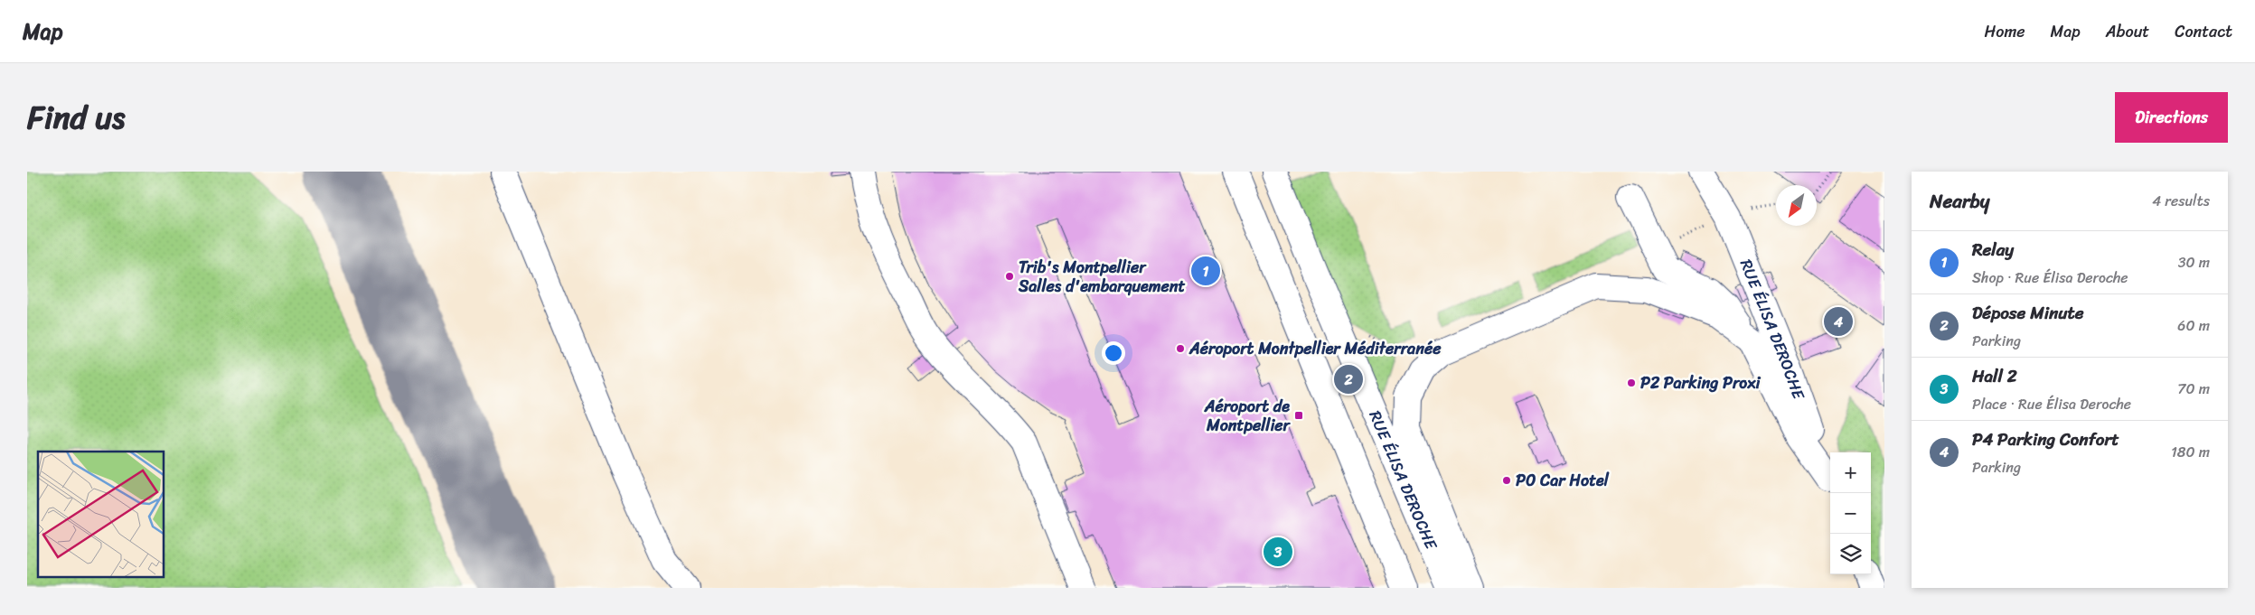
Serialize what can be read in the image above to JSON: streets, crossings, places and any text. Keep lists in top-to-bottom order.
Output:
{
  "streets": {
    "street": ["RUE ÉLISA DEROCHE"]
  },
  "places": {
    "other": [
      "Trib's Montpellier Salles d'embarquement",
      "Aéroport Montpellier Méditerranée",
      "P2 Parking Proxi",
      "P0 Car Hotel"
    ],
    "transit": ["Aéroport de Montpellier"]
  },
  "north": "bottom left",
  "page": {
    "header": "Map",
    "nav": [
      "Home",
      "Map",
      "About",
      "Contact"
    ],
    "title": "Find us",
    "buttons": "Directions",
    "heading": ["Nearby", "4 results"],
    "list": [
      {
        "mark": "1",
        "name": "Relay",
        "note": "Shop · Rue Élisa Deroche",
        "value": "30 m"
      },
      {
        "mark": "2",
        "name": "Dépose Minute",
        "note": "Parking",
        "value": "60 m"
      },
      {
        "mark": "3",
        "name": "Hall 2",
        "note": "Place · Rue Élisa Deroche",
        "value": "70 m"
      },
      {
        "mark": "4",
        "name": "P4 Parking Confort",
        "note": "Parking",
        "value": "180 m"
      }
    ],
    "pins": [
      "1",
      "4",
      "2",
      "3"
    ],
    "map_buttons": ["+", "−"]
  }
}
